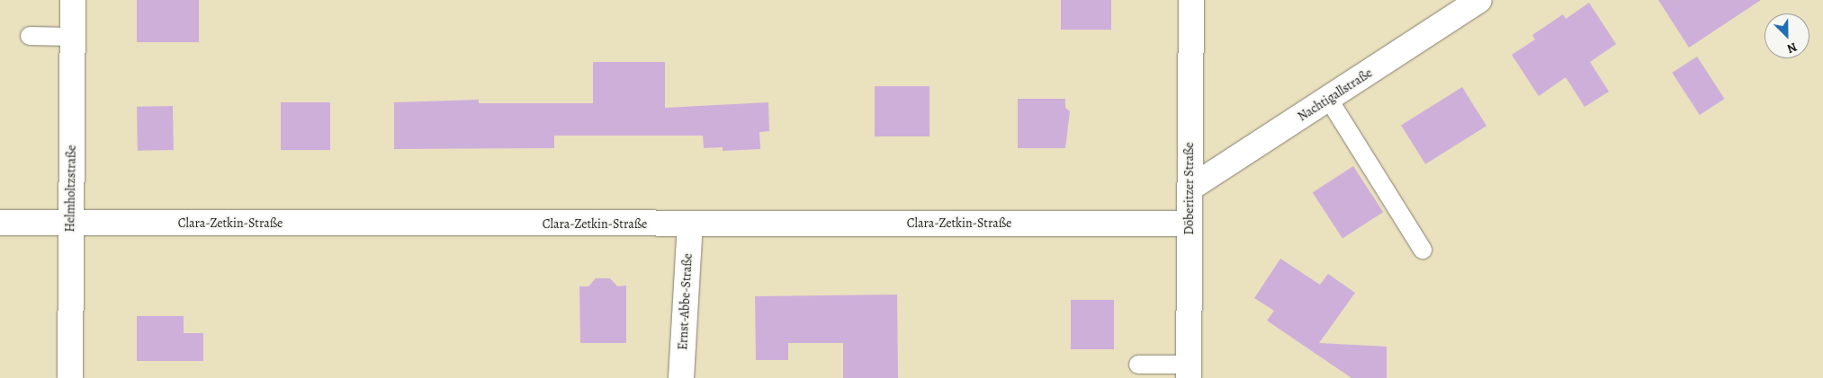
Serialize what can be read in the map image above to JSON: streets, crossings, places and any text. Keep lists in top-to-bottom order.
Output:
{
  "streets": {
    "street": [
      "Nachtigallstraße",
      "Helmholtzstraße",
      "Döberitzer Straße",
      "Clara-Zetkin-Straße",
      "Ernst-Abbe-Straße"
    ]
  },
  "crossings": [
    ["Nachtigallstraße", "Döberitzer Straße"],
    ["Helmholtzstraße", "Clara-Zetkin-Straße"],
    ["Döberitzer Straße", "Clara-Zetkin-Straße"],
    ["Clara-Zetkin-Straße", "Ernst-Abbe-Straße"]
  ],
  "north": "bottom right"
}
